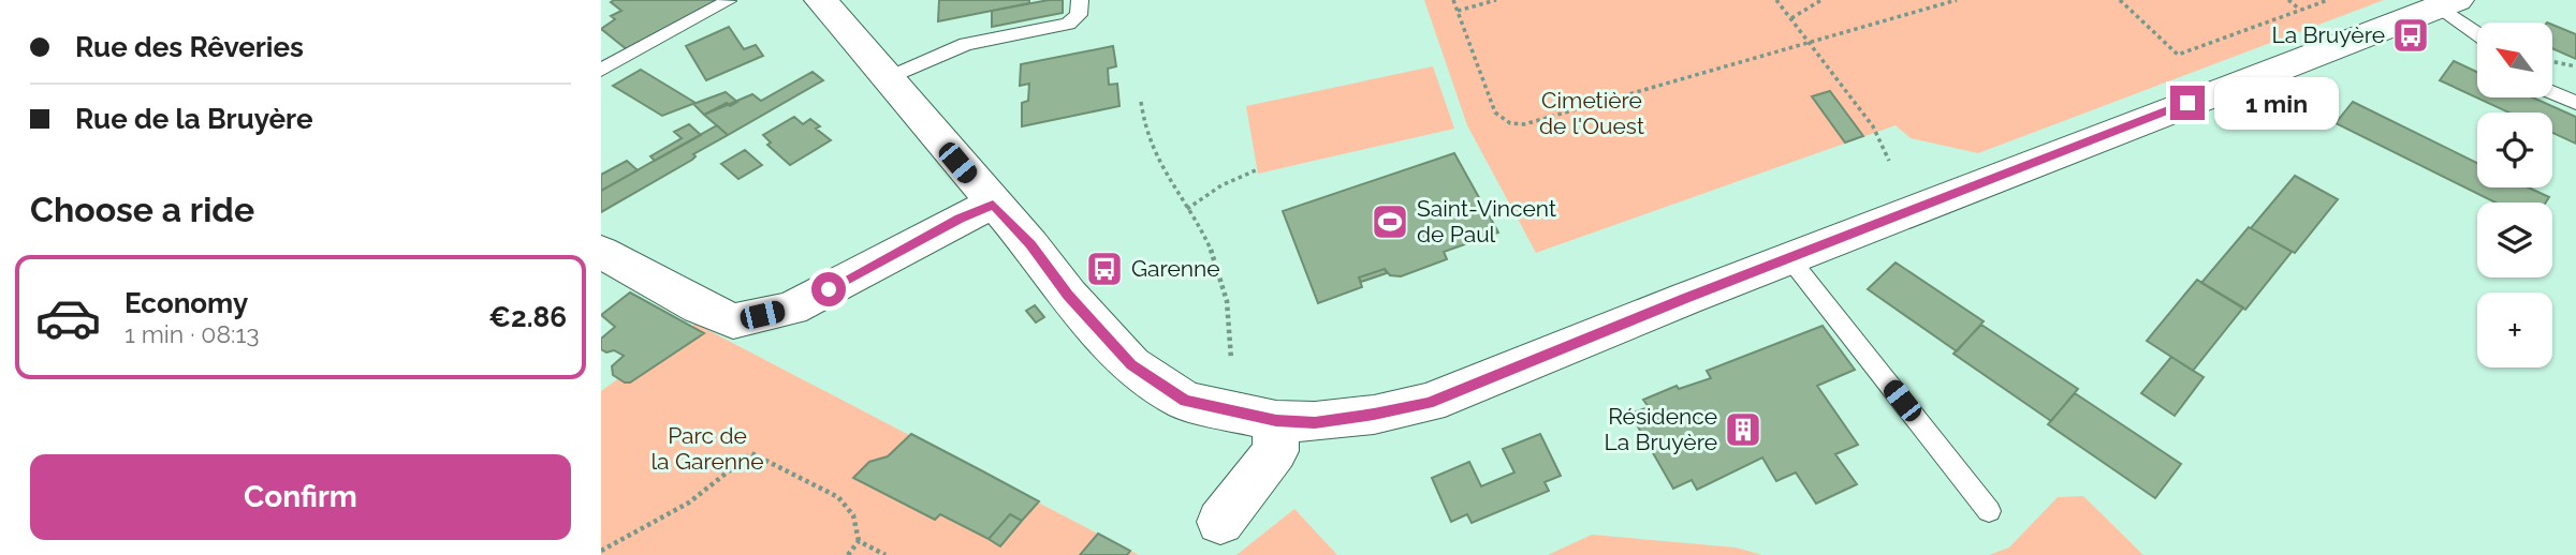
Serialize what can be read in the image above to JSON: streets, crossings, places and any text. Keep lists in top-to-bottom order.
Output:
{
  "parks": ["Cimetière de l'Ouest", "Parc de la Garenne"],
  "places": {
    "bus stop": ["La Bruyère", "Garenne"],
    "sports": ["Saint-Vincent de Paul"],
    "building": ["Résidence La Bruyère"]
  },
  "north": "top left",
  "page": {
    "banner": ["Rue des Rêveries", "Rue de la Bruyère"],
    "map_buttons": "+",
    "bubble": "1 min",
    "heading": "Choose a ride",
    "list": [
      {
        "name": "Economy",
        "note": "1 min · 08:13",
        "value": "€2.86"
      }
    ],
    "buttons": "Confirm"
  }
}
